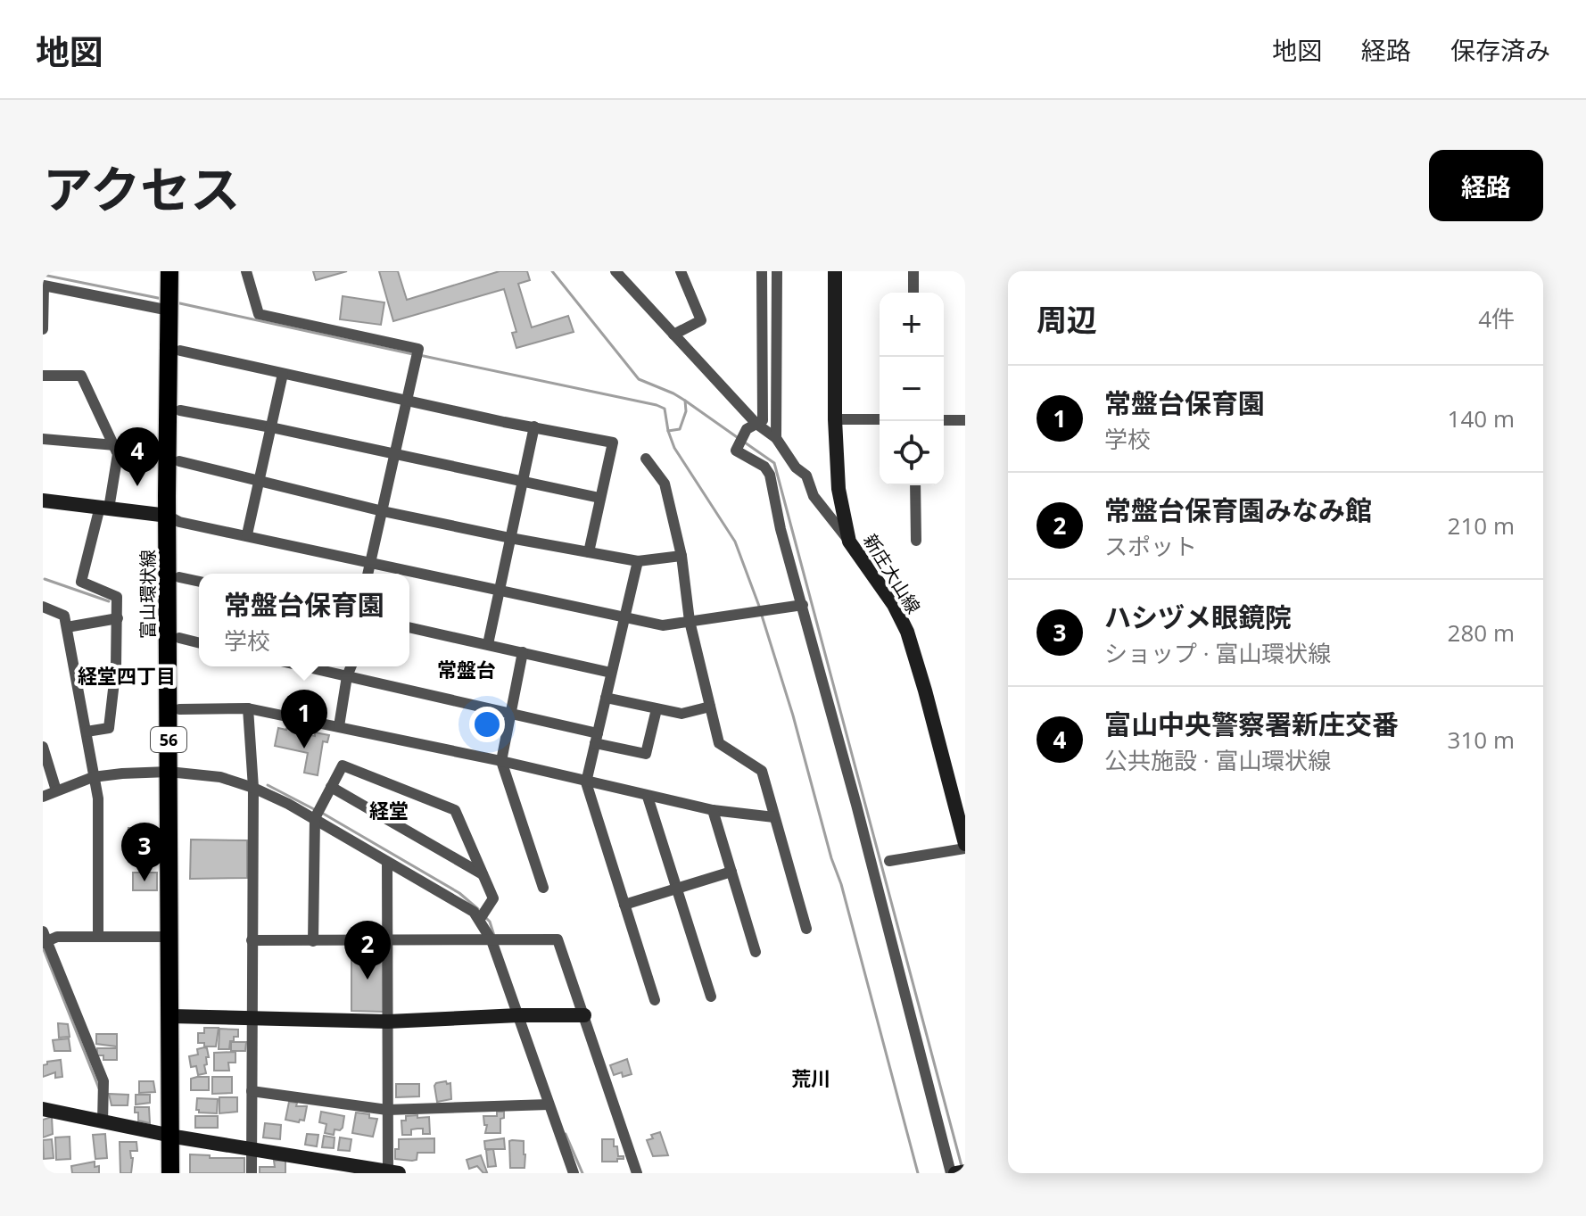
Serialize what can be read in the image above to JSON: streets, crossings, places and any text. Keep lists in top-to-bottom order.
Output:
{
  "streets": {
    "main road": ["富山環状線", "56"],
    "street": ["新庄大山線"]
  },
  "districts": [
    "常盤台",
    "経堂四丁目",
    "経堂",
    "荒川"
  ],
  "page": {
    "header": "地図",
    "nav": ["地図", "経路", "保存済み"],
    "title": "アクセス",
    "buttons": "経路",
    "heading": ["周辺", "4件"],
    "map_buttons": ["+", "−"],
    "list": [
      {
        "mark": "1",
        "name": "常盤台保育園",
        "note": "学校",
        "value": "140 m"
      },
      {
        "mark": "2",
        "name": "常盤台保育園みなみ館",
        "note": "スポット",
        "value": "210 m"
      },
      {
        "mark": "3",
        "name": "ハシヅメ眼鏡院",
        "note": "ショップ · 富山環状線",
        "value": "280 m"
      },
      {
        "mark": "4",
        "name": "富山中央警察署新庄交番",
        "note": "公共施設 · 富山環状線",
        "value": "310 m"
      }
    ],
    "pins": [
      "4",
      "1",
      "3",
      "2"
    ],
    "popup": ["常盤台保育園", "学校"]
  }
}
